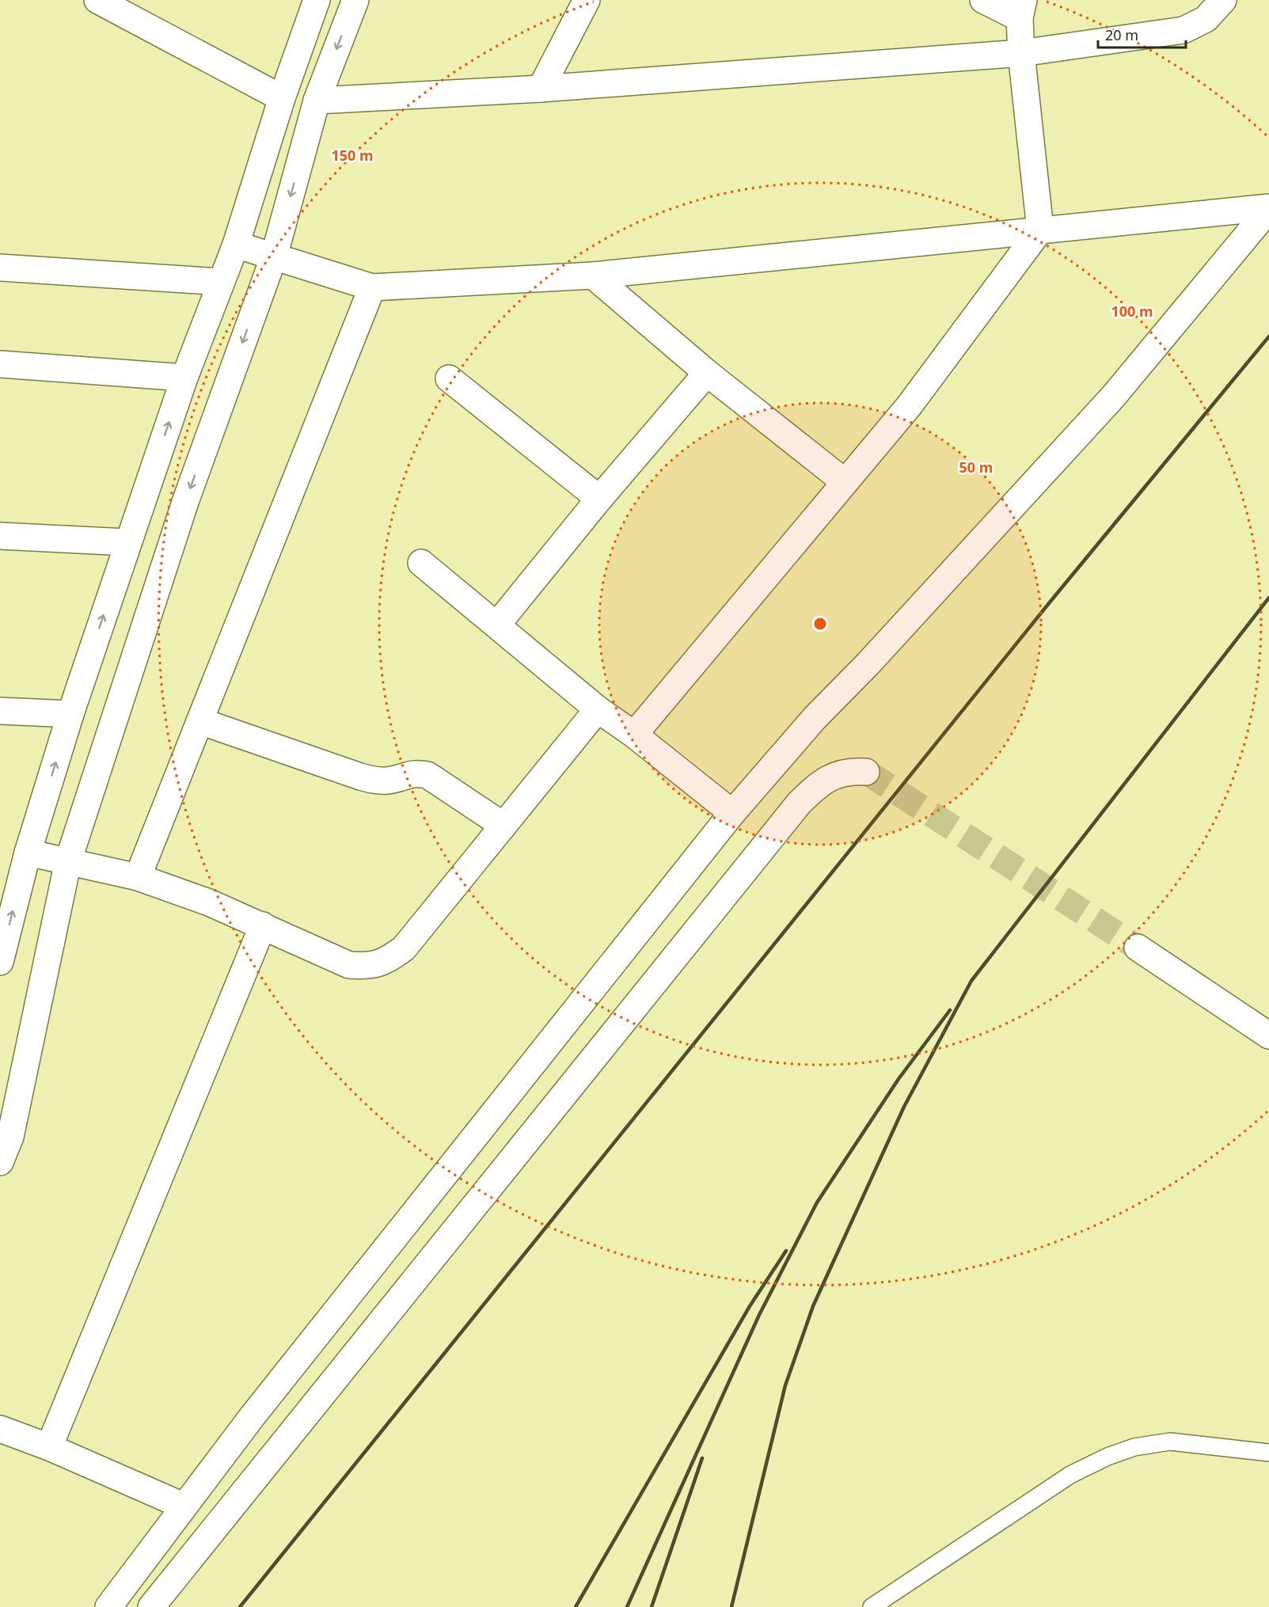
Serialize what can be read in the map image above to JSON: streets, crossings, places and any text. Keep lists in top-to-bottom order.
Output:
{
  "scale_bar": "20 m",
  "rings": ["150 m", "100 m", "50 m"]
}
